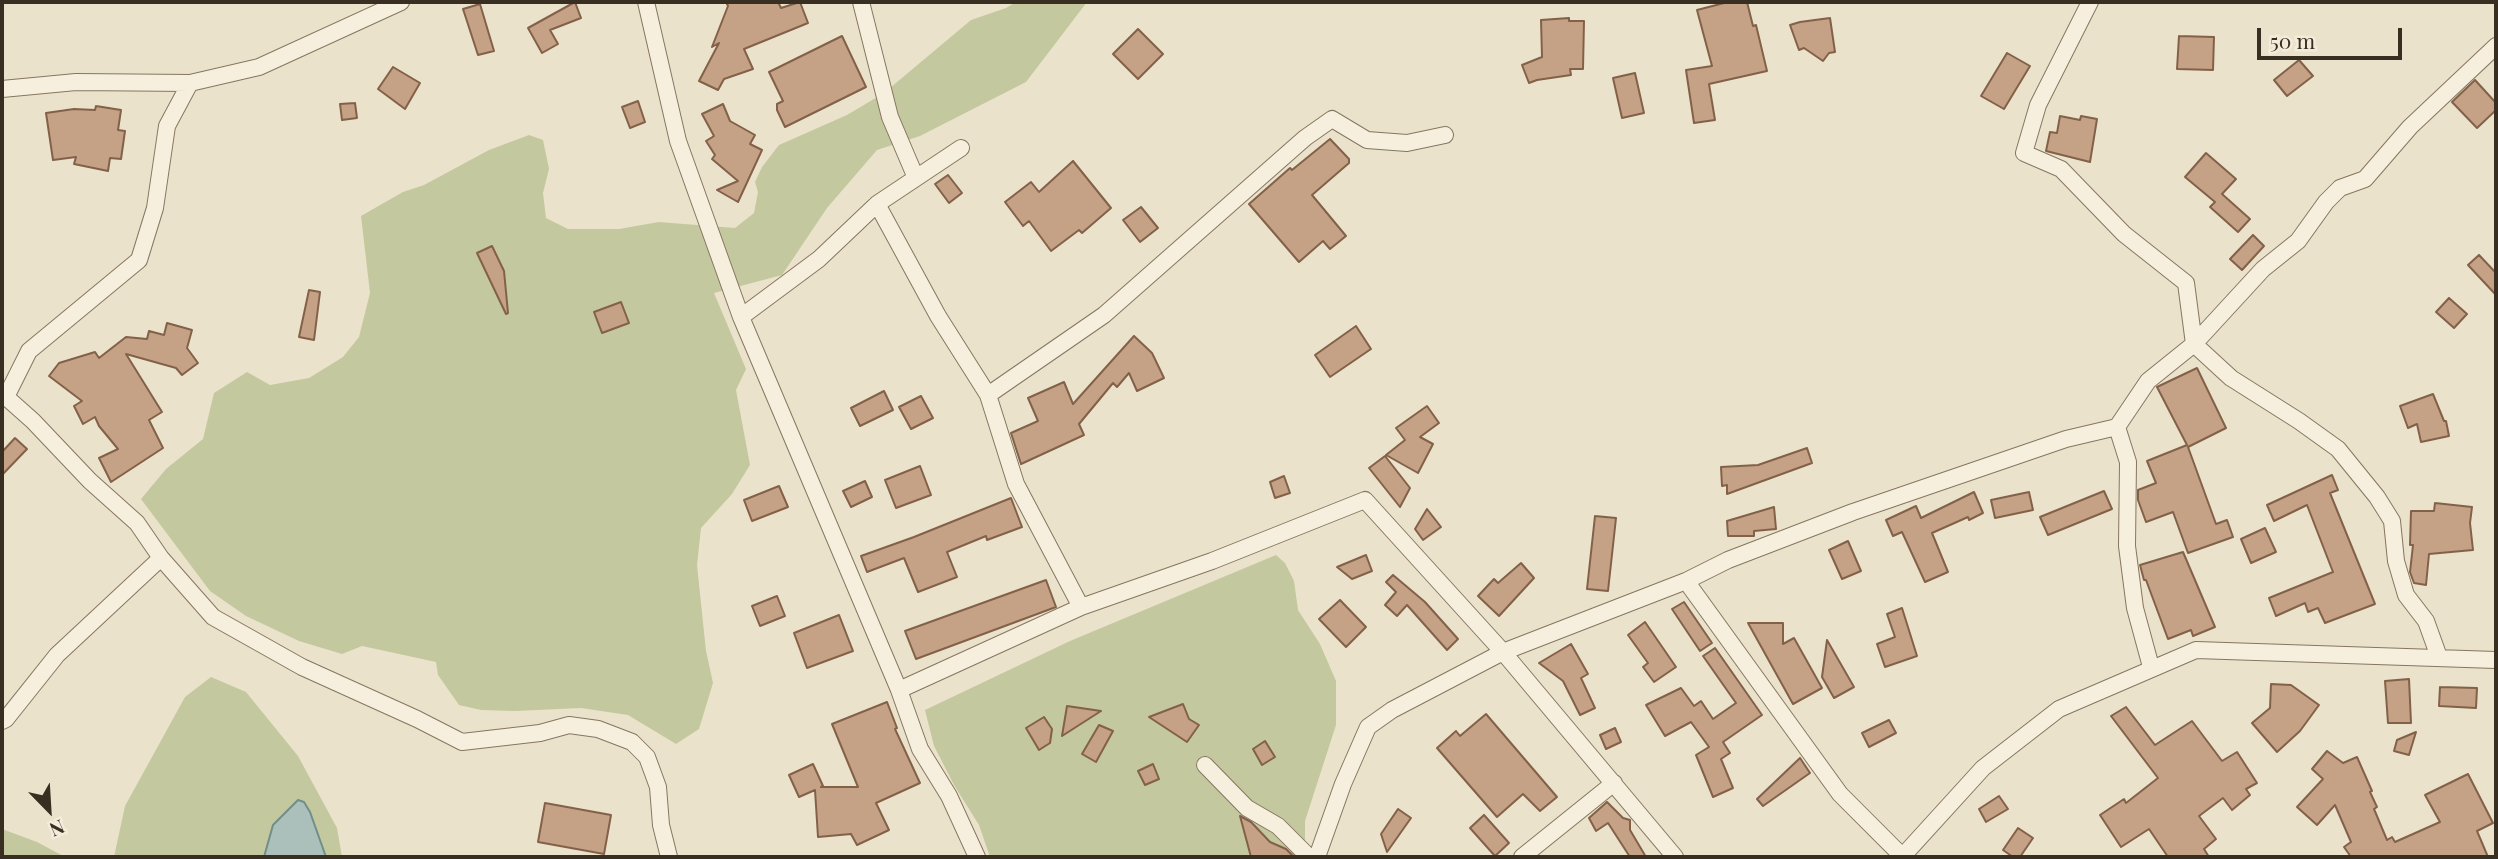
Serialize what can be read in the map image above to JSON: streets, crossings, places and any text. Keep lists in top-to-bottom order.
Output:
{
  "scale_bar": "50 m",
  "north": "bottom right"
}
